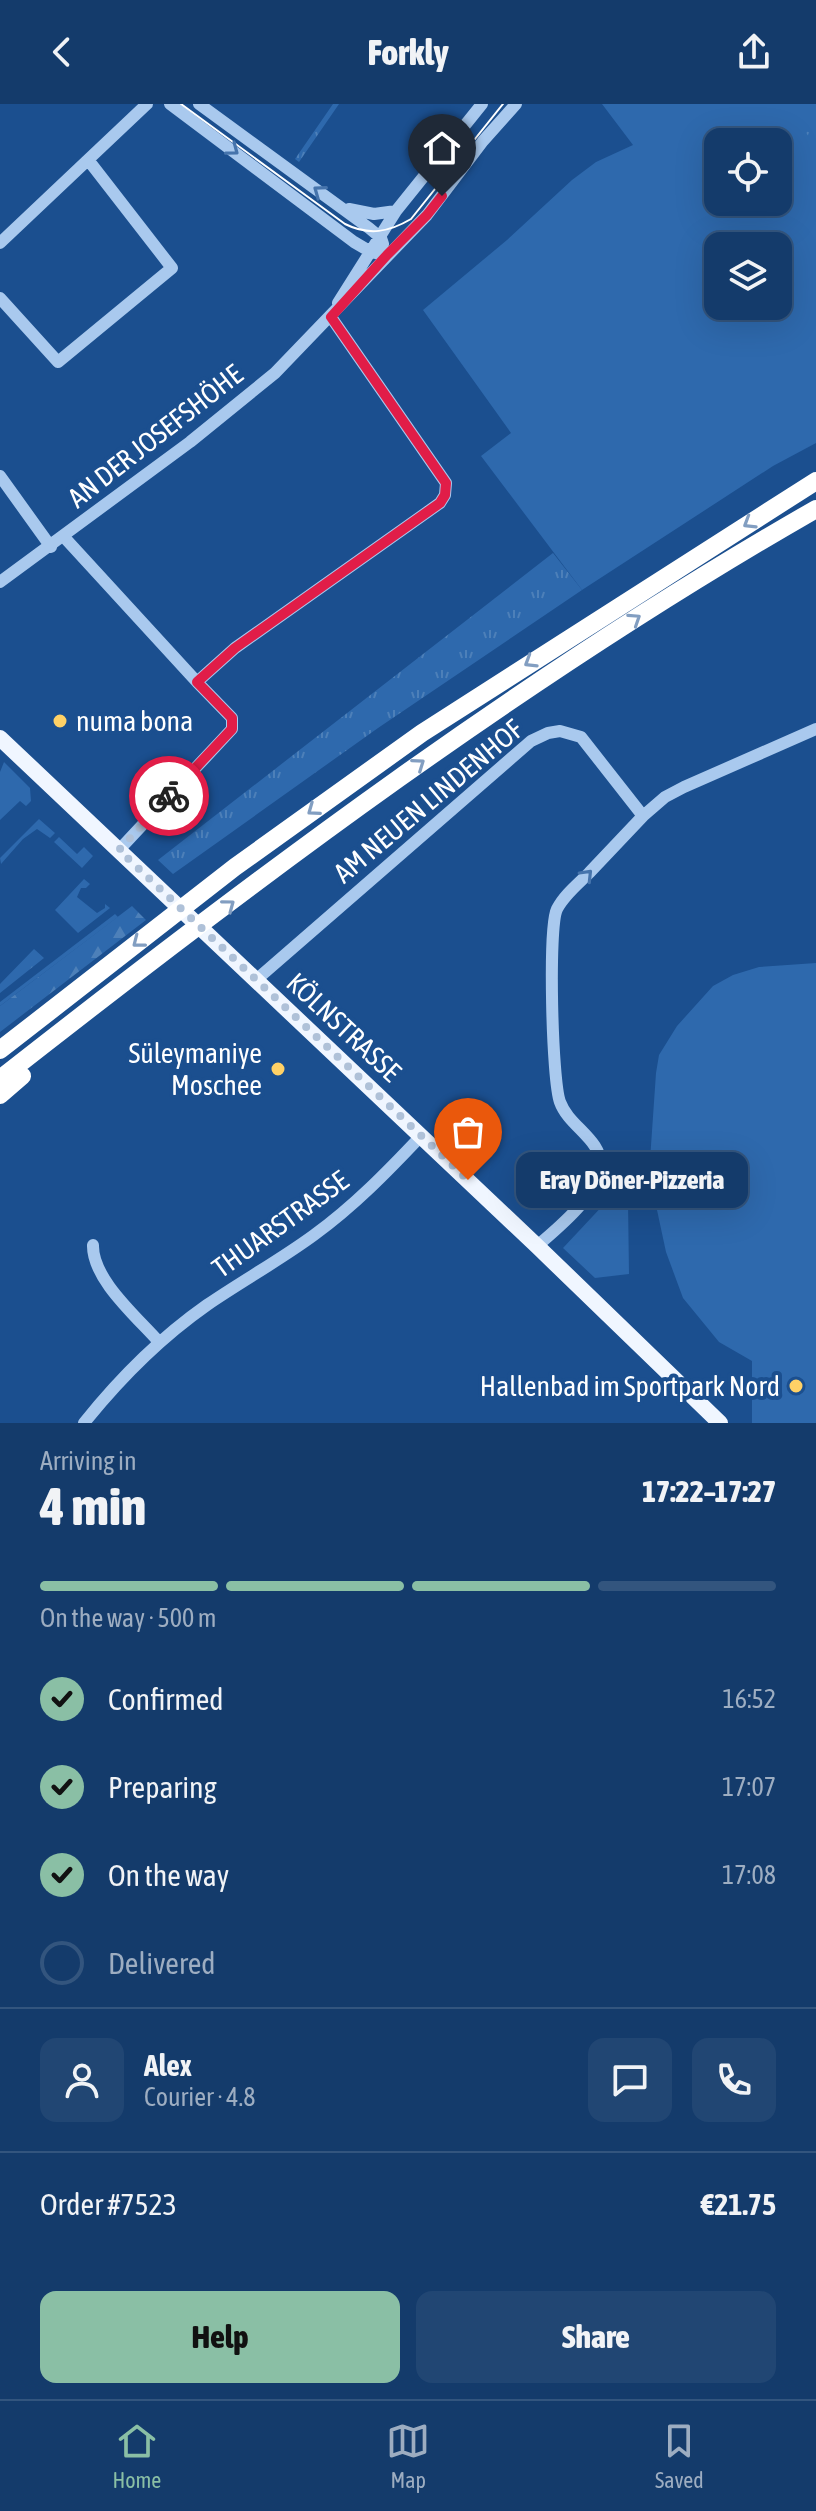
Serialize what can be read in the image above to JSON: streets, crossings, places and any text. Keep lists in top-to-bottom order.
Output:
{
  "streets": {
    "main road": ["KÖLNSTRASSE"],
    "street": ["AN DER JOSEFSHÖHE", "AM NEUEN LINDENHOF", "THUARSTRASSE"]
  },
  "crossings": [
    ["AM NEUEN LINDENHOF", "KÖLNSTRASSE"],
    ["KÖLNSTRASSE", "THUARSTRASSE"]
  ],
  "places": [
    "numa bona",
    "Süleymaniye Moschee",
    "Eray Döner-Pizzeria",
    "Hallenbad im Sportpark Nord"
  ],
  "page": {
    "header": "Forkly",
    "bubble": "Eray Döner-Pizzeria",
    "heading": ["4 min", "Arriving in", "17:22–17:27"],
    "panel": [
      "Alex",
      "Courier · 4.8",
      "Order #7523",
      "€21.75"
    ],
    "bar": "On the way · 500 m",
    "list": [
      ["Confirmed", "16:52"],
      ["Preparing", "17:07"],
      ["On the way", "17:08"],
      "Delivered"
    ],
    "buttons": ["Help", "Share"],
    "tabs": ["Home", "Map", "Saved"]
  }
}
